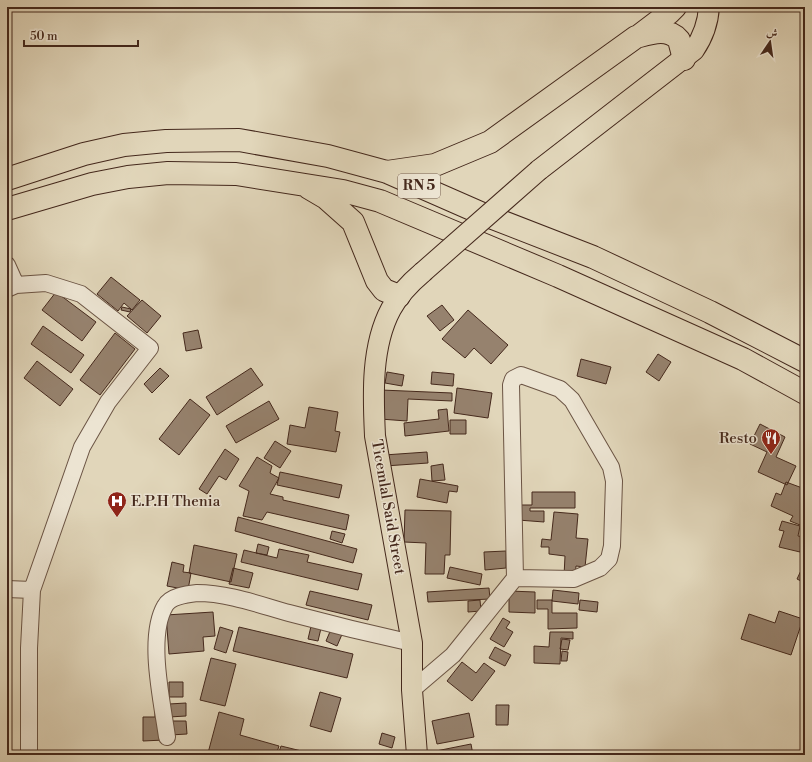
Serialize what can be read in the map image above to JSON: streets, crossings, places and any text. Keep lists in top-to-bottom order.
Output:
{
  "streets": {
    "highway": ["RN 5"],
    "main road": ["Ticemlal Said Street"]
  },
  "places": {
    "restaurant": ["Resto"],
    "hospital": ["E.P.H Thenia"]
  },
  "scale_bar": "50 m",
  "north": "top"
}
